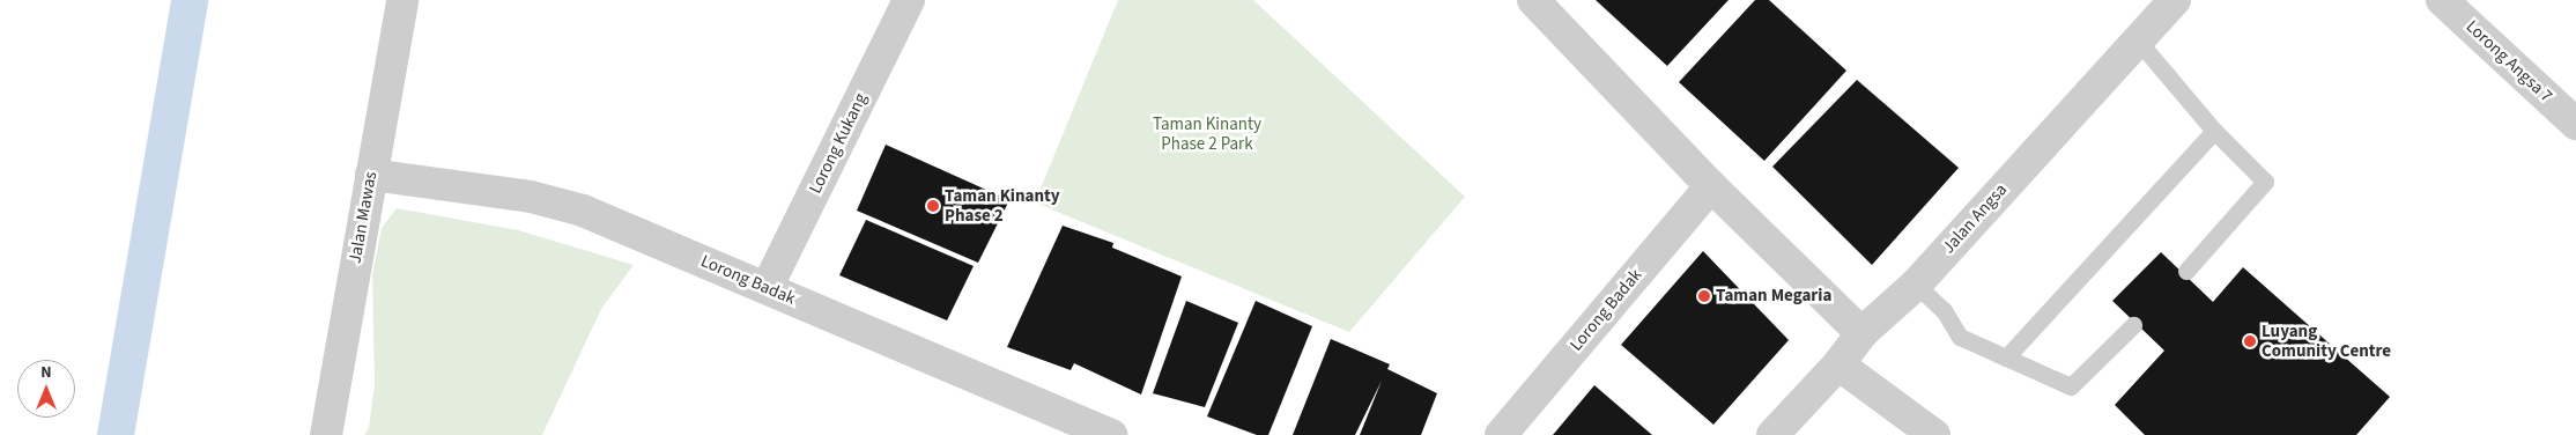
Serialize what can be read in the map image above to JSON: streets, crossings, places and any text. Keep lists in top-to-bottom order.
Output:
{
  "streets": {
    "street": [
      "Lorong Angsa 7",
      "Lorong Kukang",
      "Jalan Mawas",
      "Jalan Angsa",
      "Lorong Badak"
    ]
  },
  "crossings": [
    ["Lorong Kukang", "Lorong Badak"],
    ["Jalan Mawas", "Lorong Badak"]
  ],
  "parks": ["Taman Kinanty Phase 2 Park"],
  "places": ["Taman Kinanty Phase 2", "Taman Megaria", "Luyang Comunity Centre"],
  "north": "top"
}
